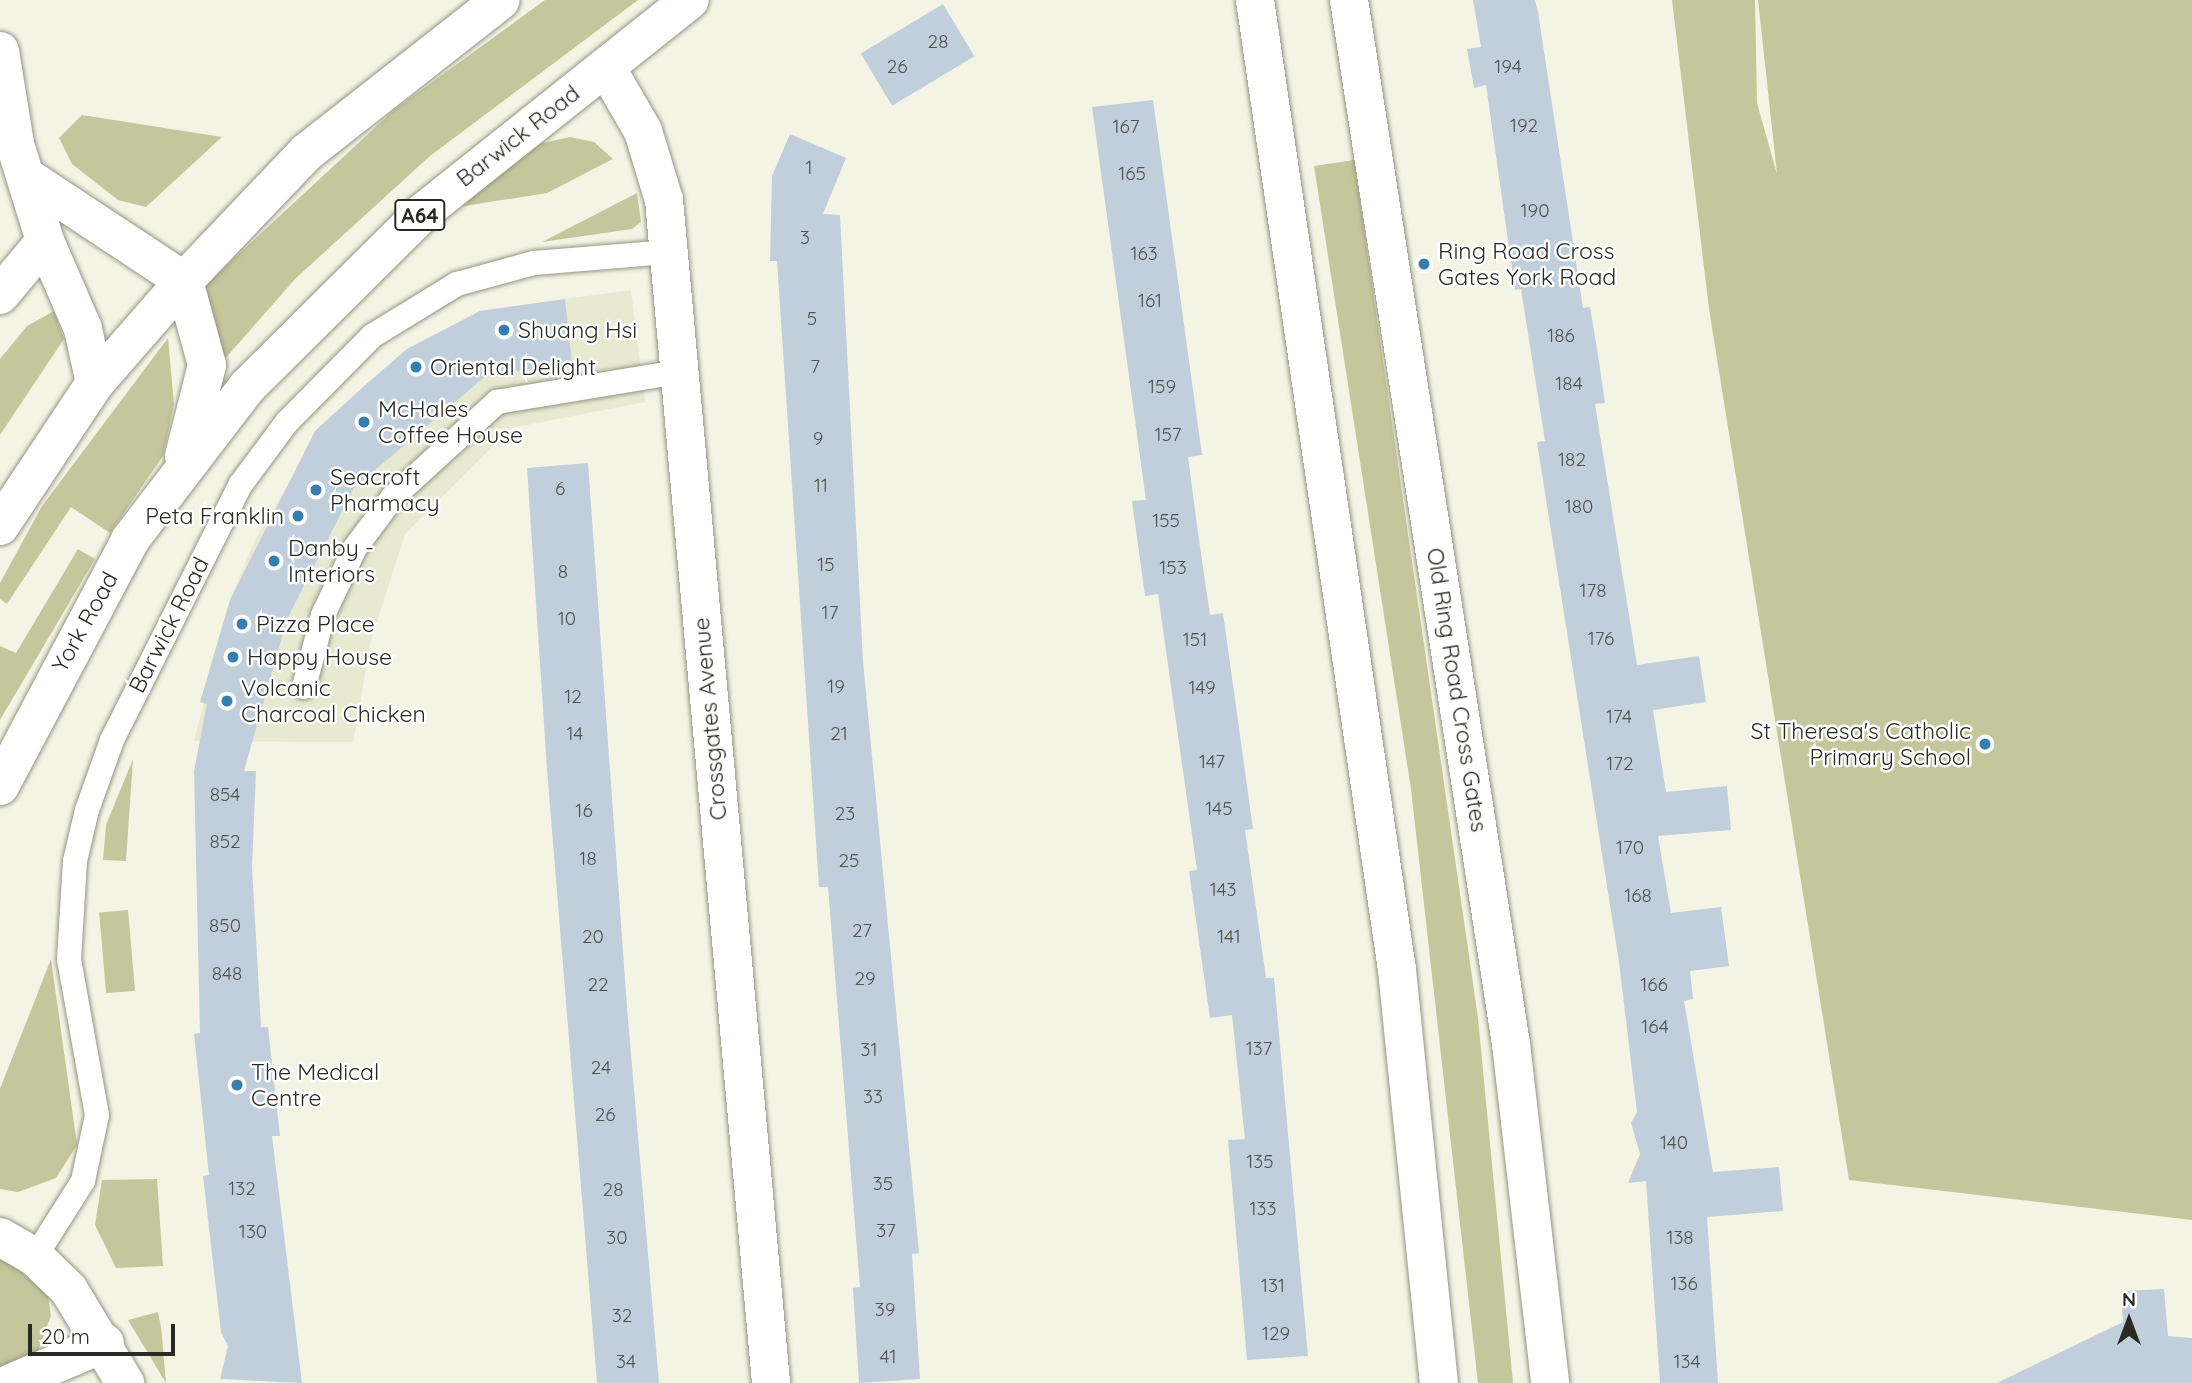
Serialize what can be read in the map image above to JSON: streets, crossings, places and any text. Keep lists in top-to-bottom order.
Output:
{
  "streets": {
    "main road": [
      "Barwick Road",
      "A64",
      "York Road",
      "Old Ring Road Cross Gates",
      "Crossgates Avenue"
    ]
  },
  "crossings": [
    ["Barwick Road", "York Road"],
    ["Barwick Road", "Crossgates Avenue"]
  ],
  "places": [
    "Ring Road Cross Gates York Road",
    "Shuang Hsi",
    "Oriental Delight",
    "McHales Coffee House",
    "Seacroft Pharmacy",
    "Peta Franklin",
    "Danby - Interiors",
    "Pizza Place",
    "Happy House",
    "Volcanic Charcoal Chicken",
    "St Theresa's Catholic Primary School",
    "The Medical Centre"
  ],
  "house_numbers": [
    "28",
    "26",
    "194",
    "192",
    "167",
    "1",
    "165",
    "190",
    "3",
    "163",
    "161",
    "5",
    "186",
    "7",
    "184",
    "159",
    "157",
    "9",
    "182",
    "11",
    "6",
    "180",
    "155",
    "15",
    "153",
    "8",
    "178",
    "17",
    "10",
    "176",
    "151",
    "19",
    "149",
    "12",
    "174",
    "14",
    "21",
    "147",
    "172",
    "854",
    "145",
    "16",
    "23",
    "852",
    "170",
    "18",
    "25",
    "143",
    "168",
    "850",
    "27",
    "20",
    "141",
    "848",
    "29",
    "22",
    "166",
    "164",
    "137",
    "31",
    "24",
    "33",
    "26",
    "140",
    "135",
    "35",
    "132",
    "28",
    "133",
    "37",
    "130",
    "30",
    "138",
    "136",
    "131",
    "39",
    "32",
    "129",
    "41",
    "34",
    "134"
  ],
  "scale_bar": "20 m",
  "north": "top"
}
